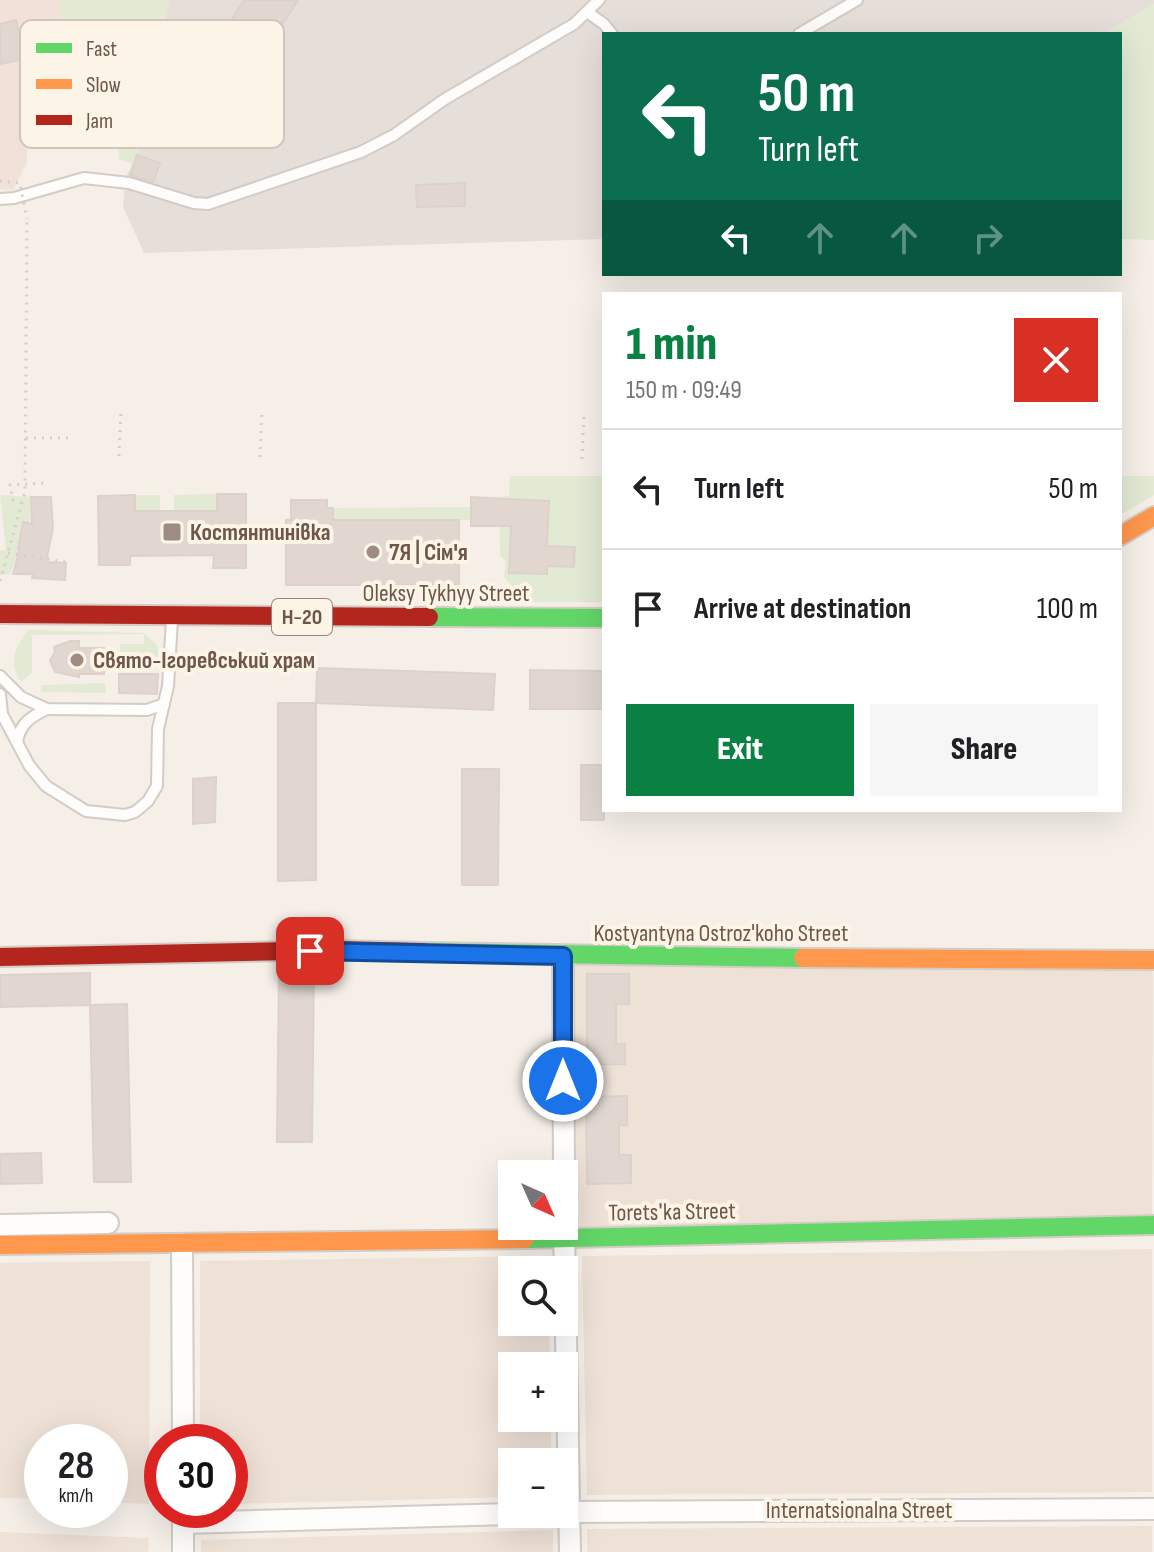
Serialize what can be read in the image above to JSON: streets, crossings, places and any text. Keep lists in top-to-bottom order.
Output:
{
  "streets": {
    "street": [
      "Oleksy Tykhyy Street",
      "Н-20",
      "Kostyantyna Ostroz'koho Street",
      "Toretsʹka Street",
      "Internatsionalna Street"
    ]
  },
  "places": {
    "transit": ["Костянтинівка"],
    "other": ["7Я | Сім'я", "Свято-Ігоревський храм"]
  },
  "legend": ["Fast", "Slow", "Jam"],
  "north": "bottom right",
  "page": {
    "turn": ["50 m", "Turn left"],
    "heading": ["1 min", "150 m · 09:49"],
    "list": [
      {
        "name": "Turn left",
        "value": "50 m"
      },
      {
        "name": "Arrive at destination",
        "value": "100 m"
      }
    ],
    "buttons": ["Exit", "Share"],
    "map_buttons": ["+", "−"],
    "speed": "28 km/h",
    "limit": "30"
  }
}
